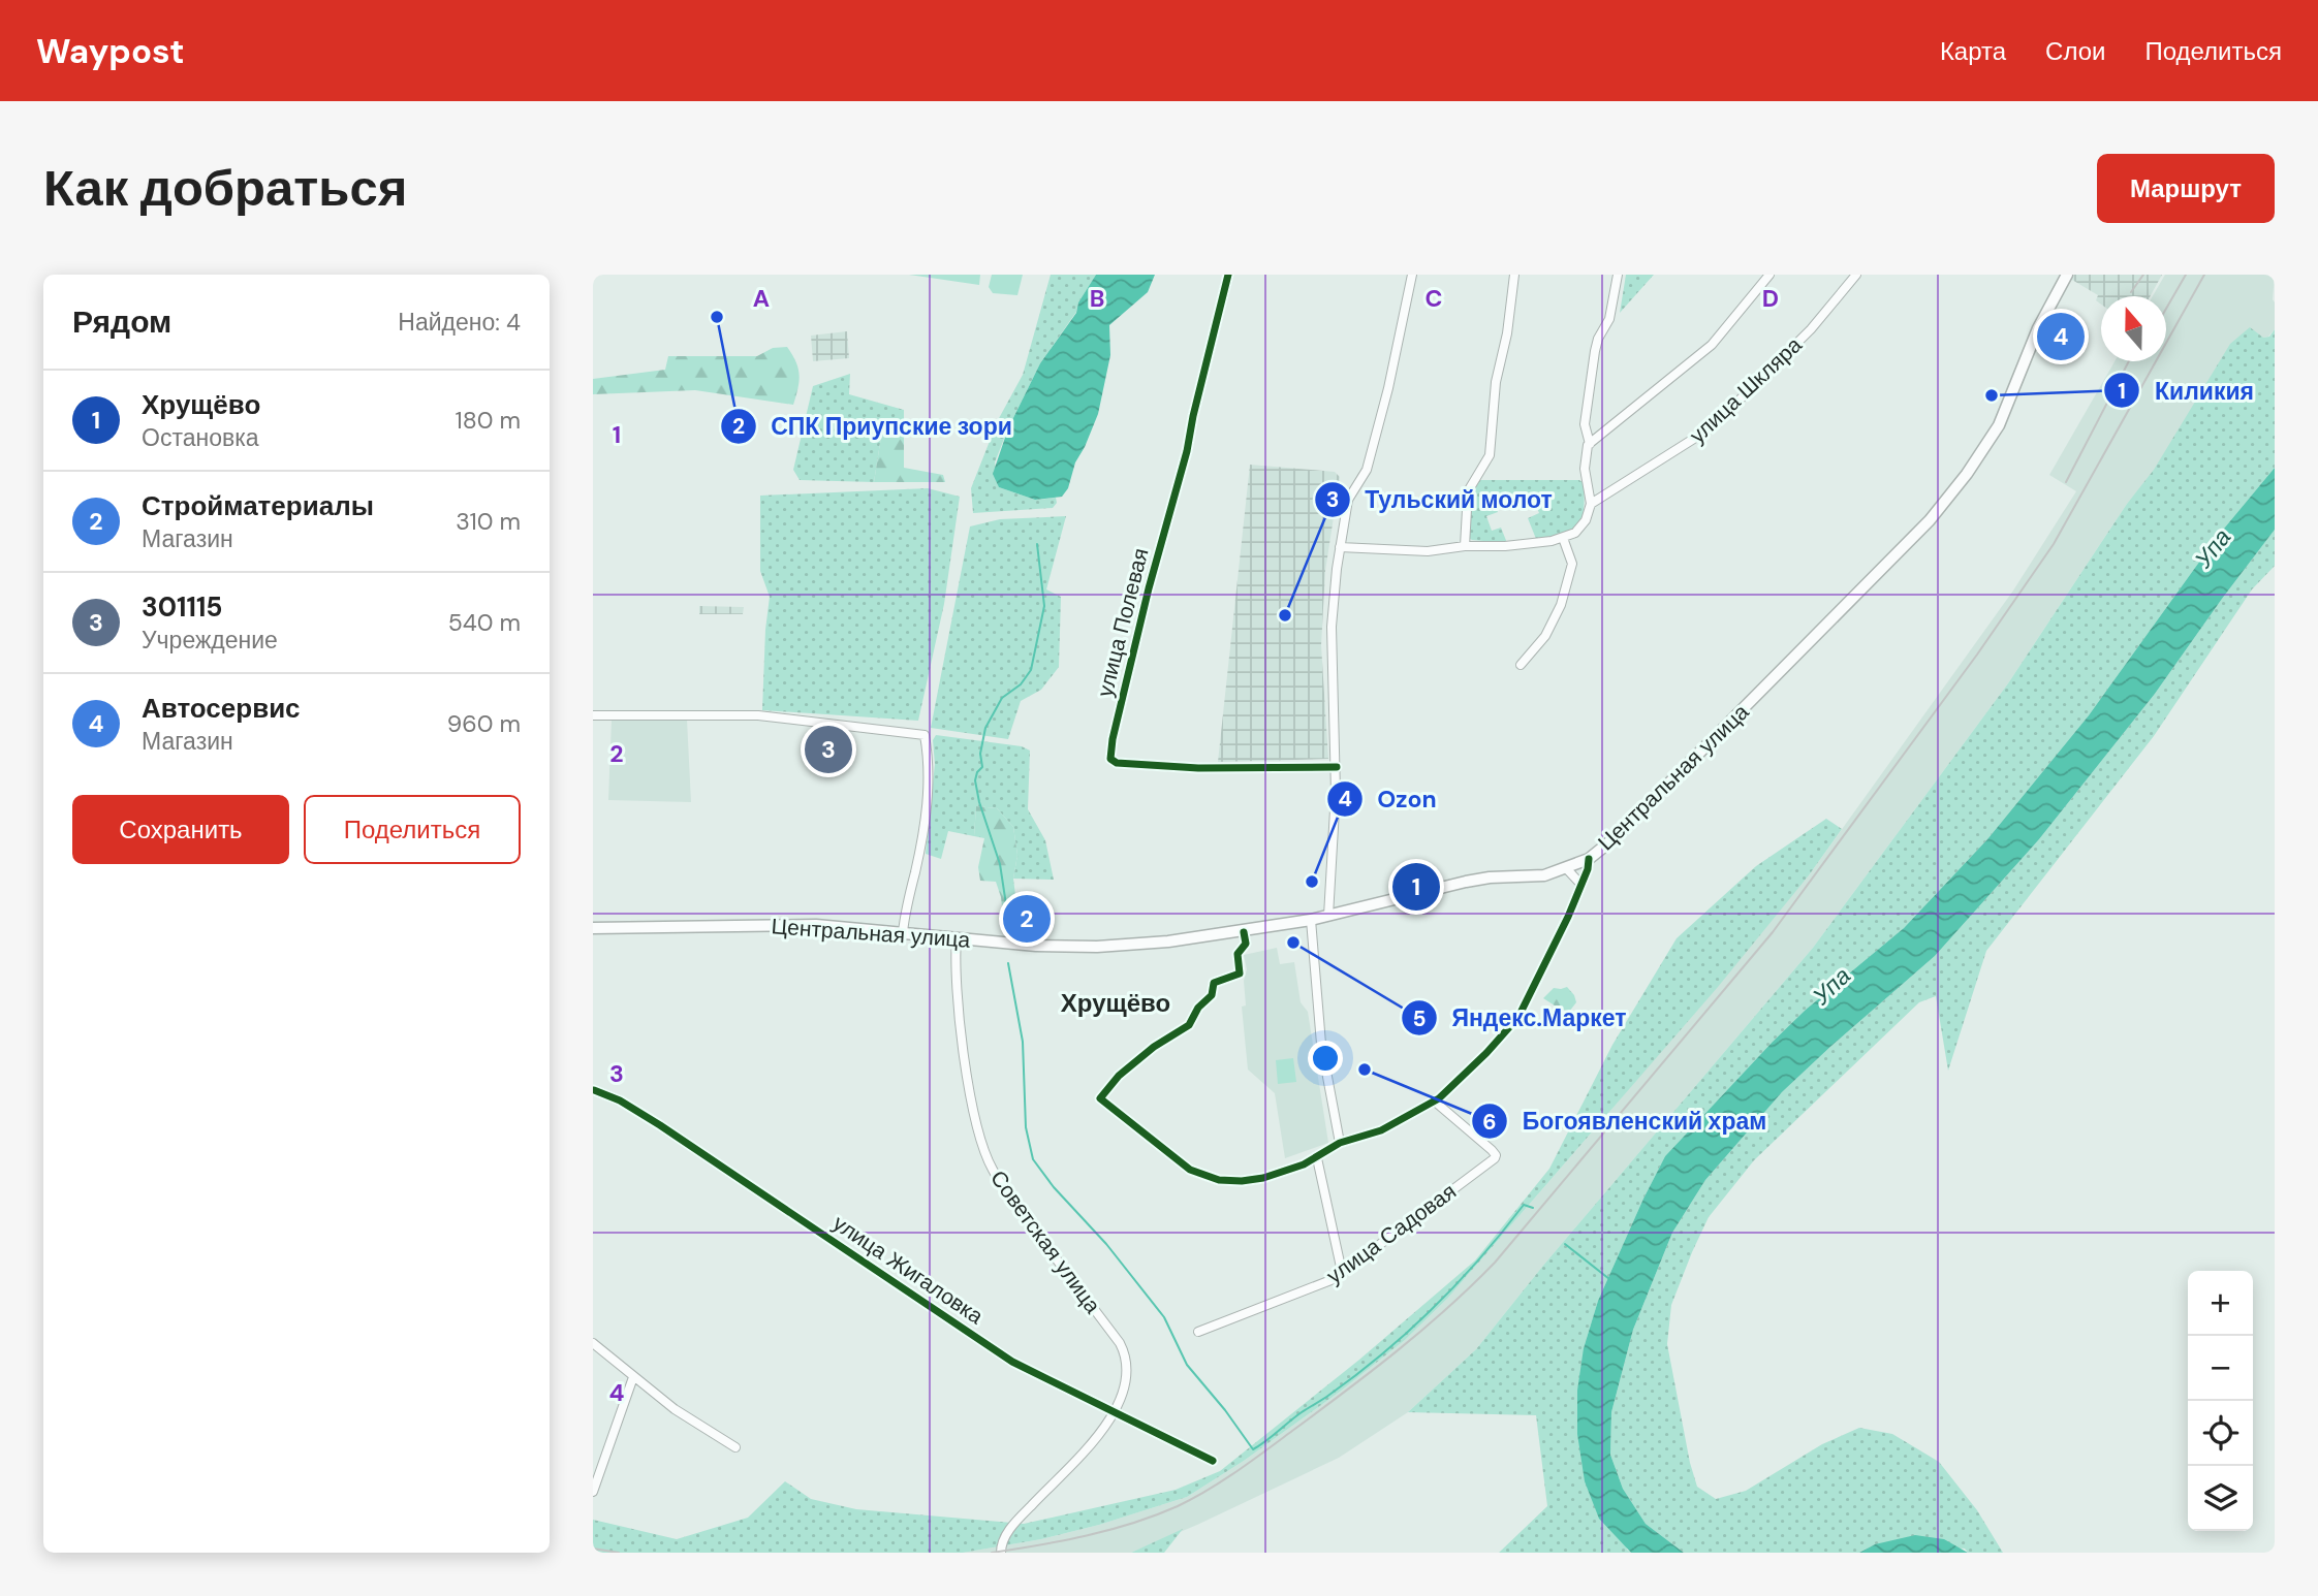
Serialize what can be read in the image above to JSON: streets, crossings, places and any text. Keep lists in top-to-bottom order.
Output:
{
  "streets": {
    "main road": ["Центральная улица"],
    "street": [
      "улица Шкляра",
      "улица Полевая",
      "улица Садовая",
      "Советская улица",
      "улица Жигаловка"
    ]
  },
  "crossings": [
    ["Центральная улица", "Советская улица"],
    ["Советская улица", "улица Жигаловка"]
  ],
  "districts": ["Хрущёво"],
  "water": ["Упа"],
  "places": [
    "СПК Приупские зори",
    "Киликия",
    "Тульский молот",
    "Ozon",
    "Яндекс.Маркет",
    "Богоявленский храм"
  ],
  "north": "top",
  "page": {
    "header": "Waypost",
    "nav": ["Карта", "Слои", "Поделиться"],
    "buttons": [
      "Маршрут",
      ["Сохранить", "Поделиться"]
    ],
    "title": "Как добраться",
    "heading": ["Рядом", "Найдено: 4"],
    "pins": [
      "4",
      "3",
      "1",
      "2"
    ],
    "list": [
      {
        "mark": "1",
        "name": "Хрущёво",
        "note": "Остановка",
        "value": "180 m"
      },
      {
        "mark": "2",
        "name": "Стройматериалы",
        "note": "Магазин",
        "value": "310 m"
      },
      {
        "mark": "3",
        "name": "301115",
        "note": "Учреждение",
        "value": "540 m"
      },
      {
        "mark": "4",
        "name": "Автосервис",
        "note": "Магазин",
        "value": "960 m"
      }
    ],
    "map_buttons": ["+", "−"]
  },
  "grid": {
    "columns": [
      "A",
      "B",
      "C",
      "D"
    ],
    "rows": [
      "1",
      "2",
      "3",
      "4"
    ]
  }
}
